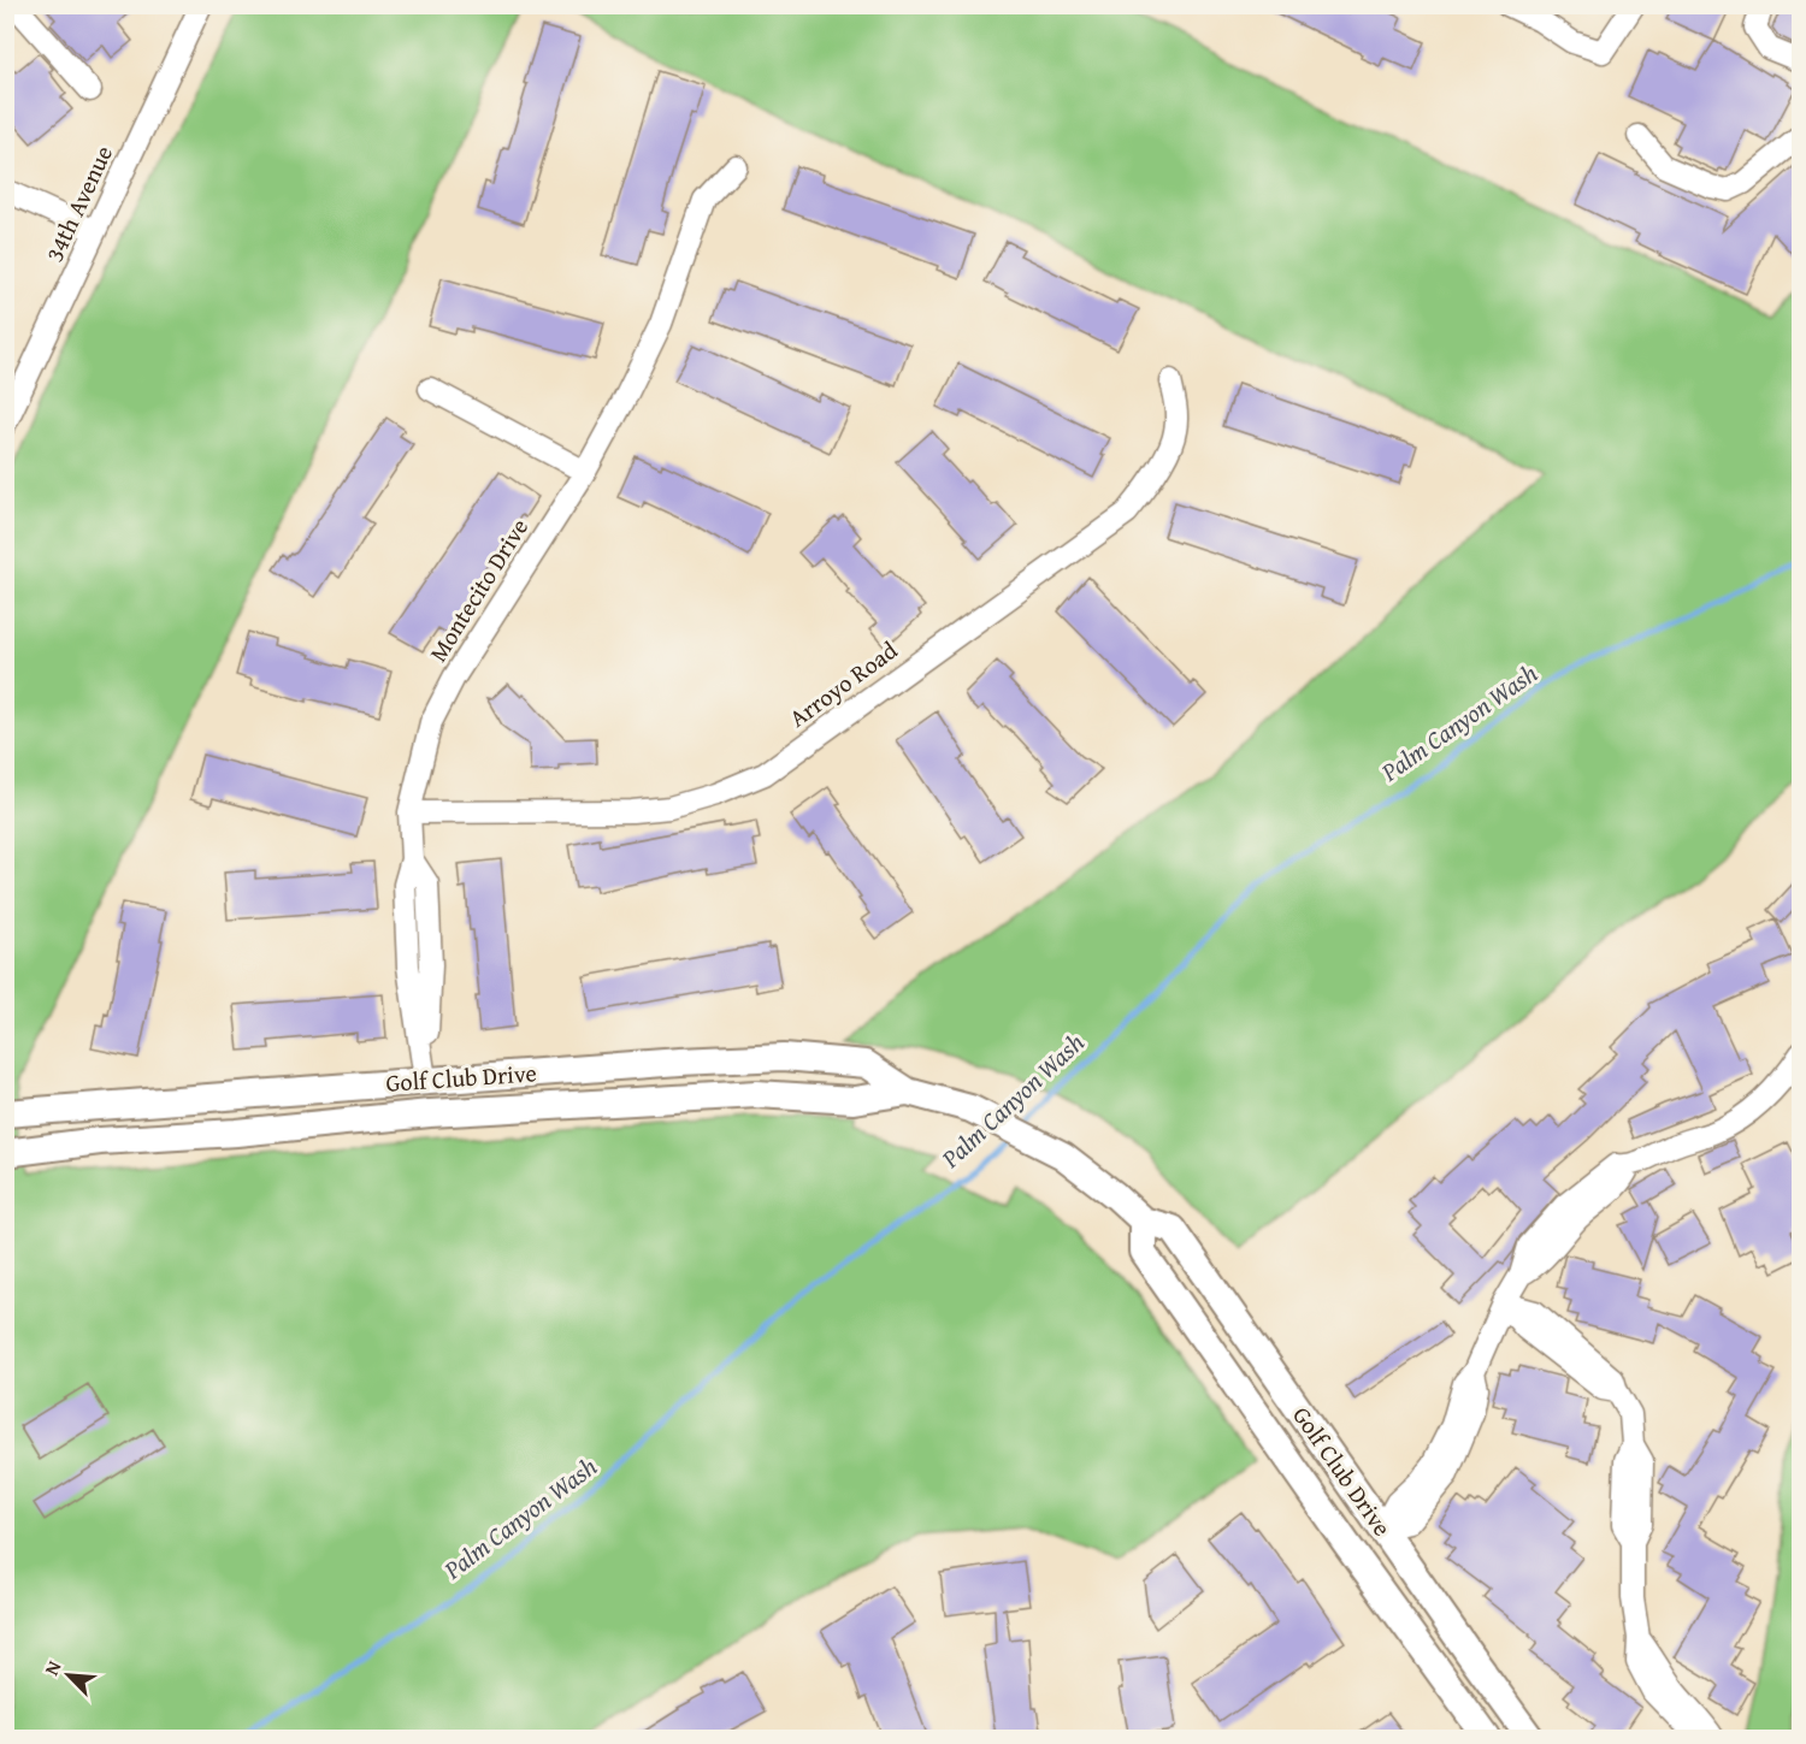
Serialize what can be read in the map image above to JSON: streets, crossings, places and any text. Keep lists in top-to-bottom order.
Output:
{
  "streets": {
    "street": [
      "34th Avenue",
      "Montecito Drive",
      "Arroyo Road",
      "Golf Club Drive"
    ]
  },
  "crossings": [
    ["Montecito Drive", "Arroyo Road"],
    ["Montecito Drive", "Golf Club Drive"]
  ],
  "water": ["Palm Canyon Wash"],
  "north": "top left"
}
